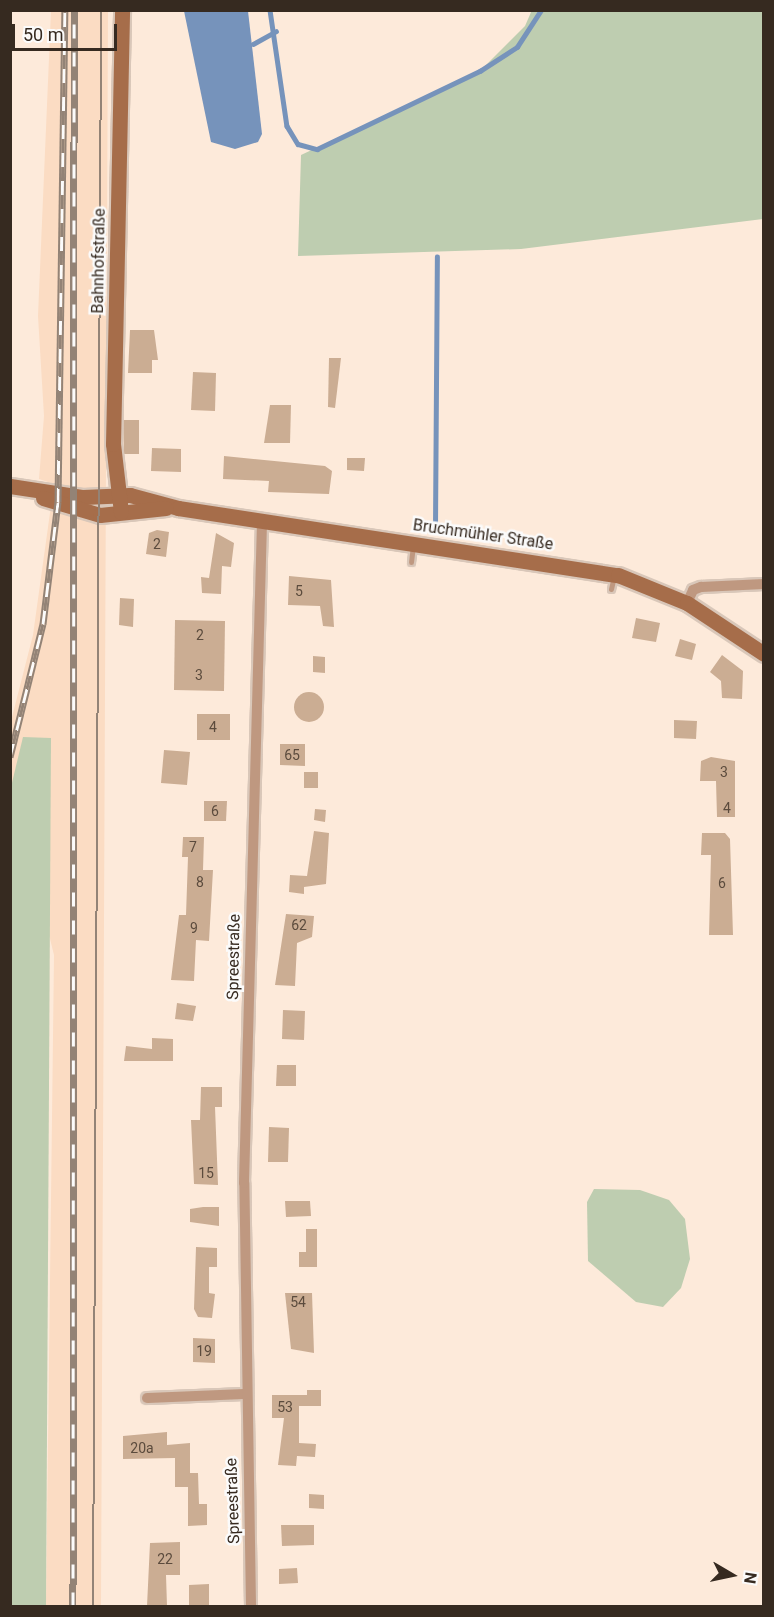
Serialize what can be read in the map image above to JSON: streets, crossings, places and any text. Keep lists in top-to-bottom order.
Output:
{
  "streets": {
    "street": ["Bahnhofstraße", "Bruchmühler Straße", "Spreestraße"]
  },
  "crossings": [
    ["Bahnhofstraße", "Bruchmühler Straße"],
    ["Bruchmühler Straße", "Spreestraße"]
  ],
  "house_numbers": [
    "2",
    "5",
    "2",
    "3",
    "4",
    "65",
    "3",
    "4",
    "6",
    "7",
    "8",
    "6",
    "62",
    "9",
    "15",
    "54",
    "19",
    "53",
    "20a",
    "22"
  ],
  "scale_bar": "50 m",
  "north": "right"
}
